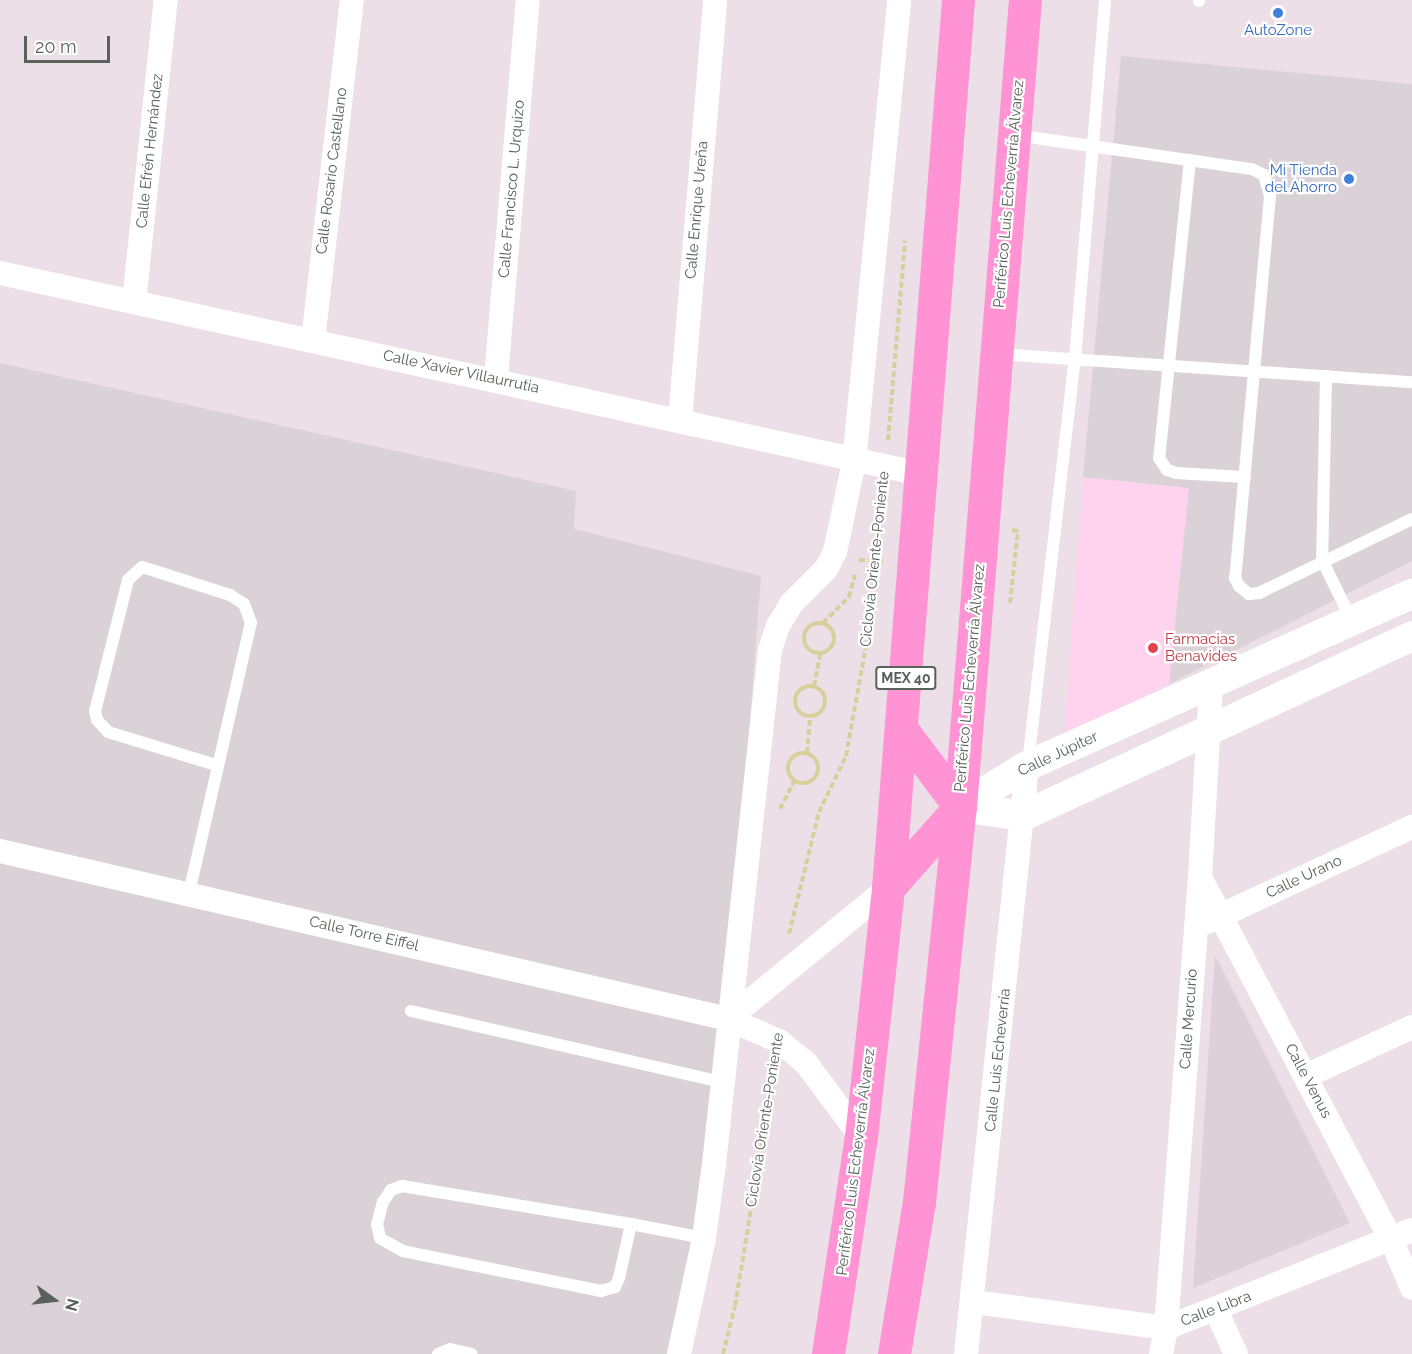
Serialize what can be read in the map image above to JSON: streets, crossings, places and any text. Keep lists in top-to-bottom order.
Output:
{
  "streets": {
    "highway": ["Periférico Luis Echeverría Álvarez", "MEX 40"],
    "street": [
      "Calle Efrén Hernández",
      "Calle Rosario Castellano",
      "Calle Francisco L. Urquizo",
      "Calle Enrique Ureña",
      "Calle Xavier Villaurrutia",
      "Calle Júpiter",
      "Calle Urano",
      "Calle Torre Eiffel",
      "Calle Mercurio",
      "Calle Luis Echeverría",
      "Calle Venus",
      "Calle Libra"
    ],
    "path": ["Ciclovía Oriente-Poniente"]
  },
  "crossings": [
    ["Calle Efrén Hernández", "Calle Xavier Villaurrutia"],
    ["Calle Rosario Castellano", "Calle Xavier Villaurrutia"],
    ["Calle Francisco L. Urquizo", "Calle Xavier Villaurrutia"],
    ["Periférico Luis Echeverría Álvarez", "Calle Xavier Villaurrutia"],
    ["Periférico Luis Echeverría Álvarez", "Calle Júpiter"],
    ["Periférico Luis Echeverría Álvarez", "Calle Torre Eiffel"],
    ["Calle Enrique Ureña", "Calle Xavier Villaurrutia"],
    ["Calle Xavier Villaurrutia", "Ciclovía Oriente-Poniente"],
    ["Ciclovía Oriente-Poniente", "Calle Torre Eiffel"],
    ["Calle Júpiter", "Calle Mercurio"],
    ["Calle Júpiter", "Calle Luis Echeverría"],
    ["Calle Urano", "Calle Mercurio"],
    ["Calle Urano", "Calle Venus"],
    ["Calle Mercurio", "Calle Venus"],
    ["Calle Mercurio", "Calle Libra"],
    ["Calle Luis Echeverría", "Calle Libra"],
    ["Calle Venus", "Calle Libra"]
  ],
  "places": ["AutoZone", "Mi Tienda del Ahorro", "Farmacias Benavides"],
  "scale_bar": "20 m",
  "north": "right"
}
